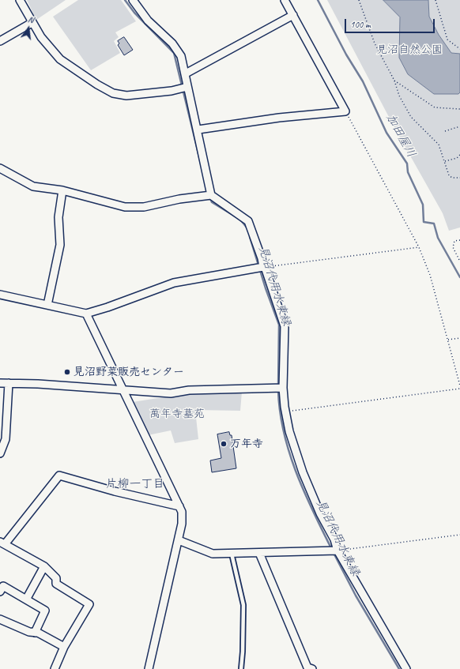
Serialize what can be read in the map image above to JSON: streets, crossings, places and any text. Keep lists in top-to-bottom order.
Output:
{
  "districts": ["片柳一丁目"],
  "water": ["加田屋川", "見沼代用水東縁"],
  "parks": ["見沼自然公園", "萬年寺墓苑"],
  "places": ["見沼野菜販売センター", "万年寺"],
  "scale_bar": "100 m",
  "north": "top"
}
